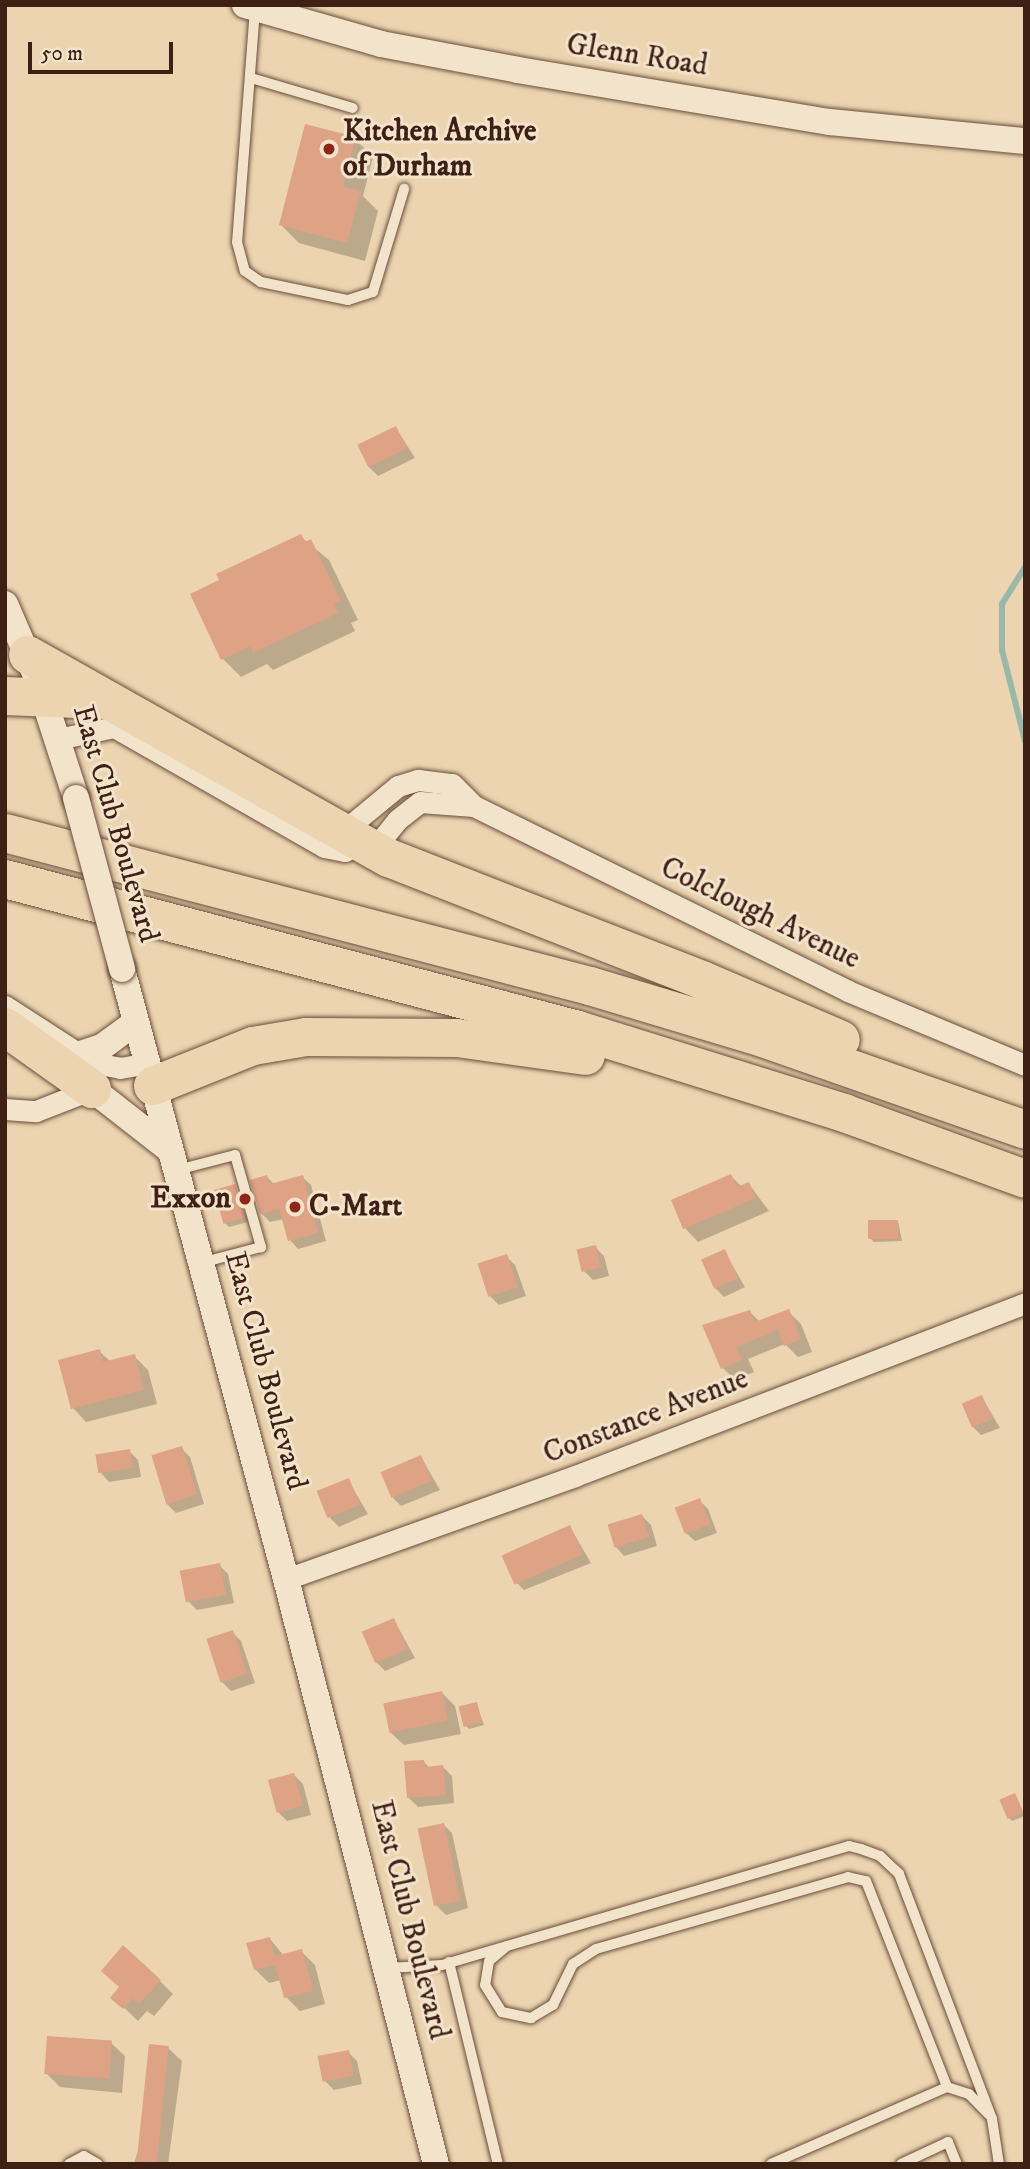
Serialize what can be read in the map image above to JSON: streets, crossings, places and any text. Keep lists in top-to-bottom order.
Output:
{
  "streets": {
    "street": [
      "Glenn Road",
      "East Club Boulevard",
      "Colclough Avenue",
      "Constance Avenue"
    ]
  },
  "crossings": [
    ["East Club Boulevard", "Constance Avenue"]
  ],
  "places": ["Kitchen Archive of Durham", "Exxon", "C-Mart"],
  "scale_bar": "50 m"
}
